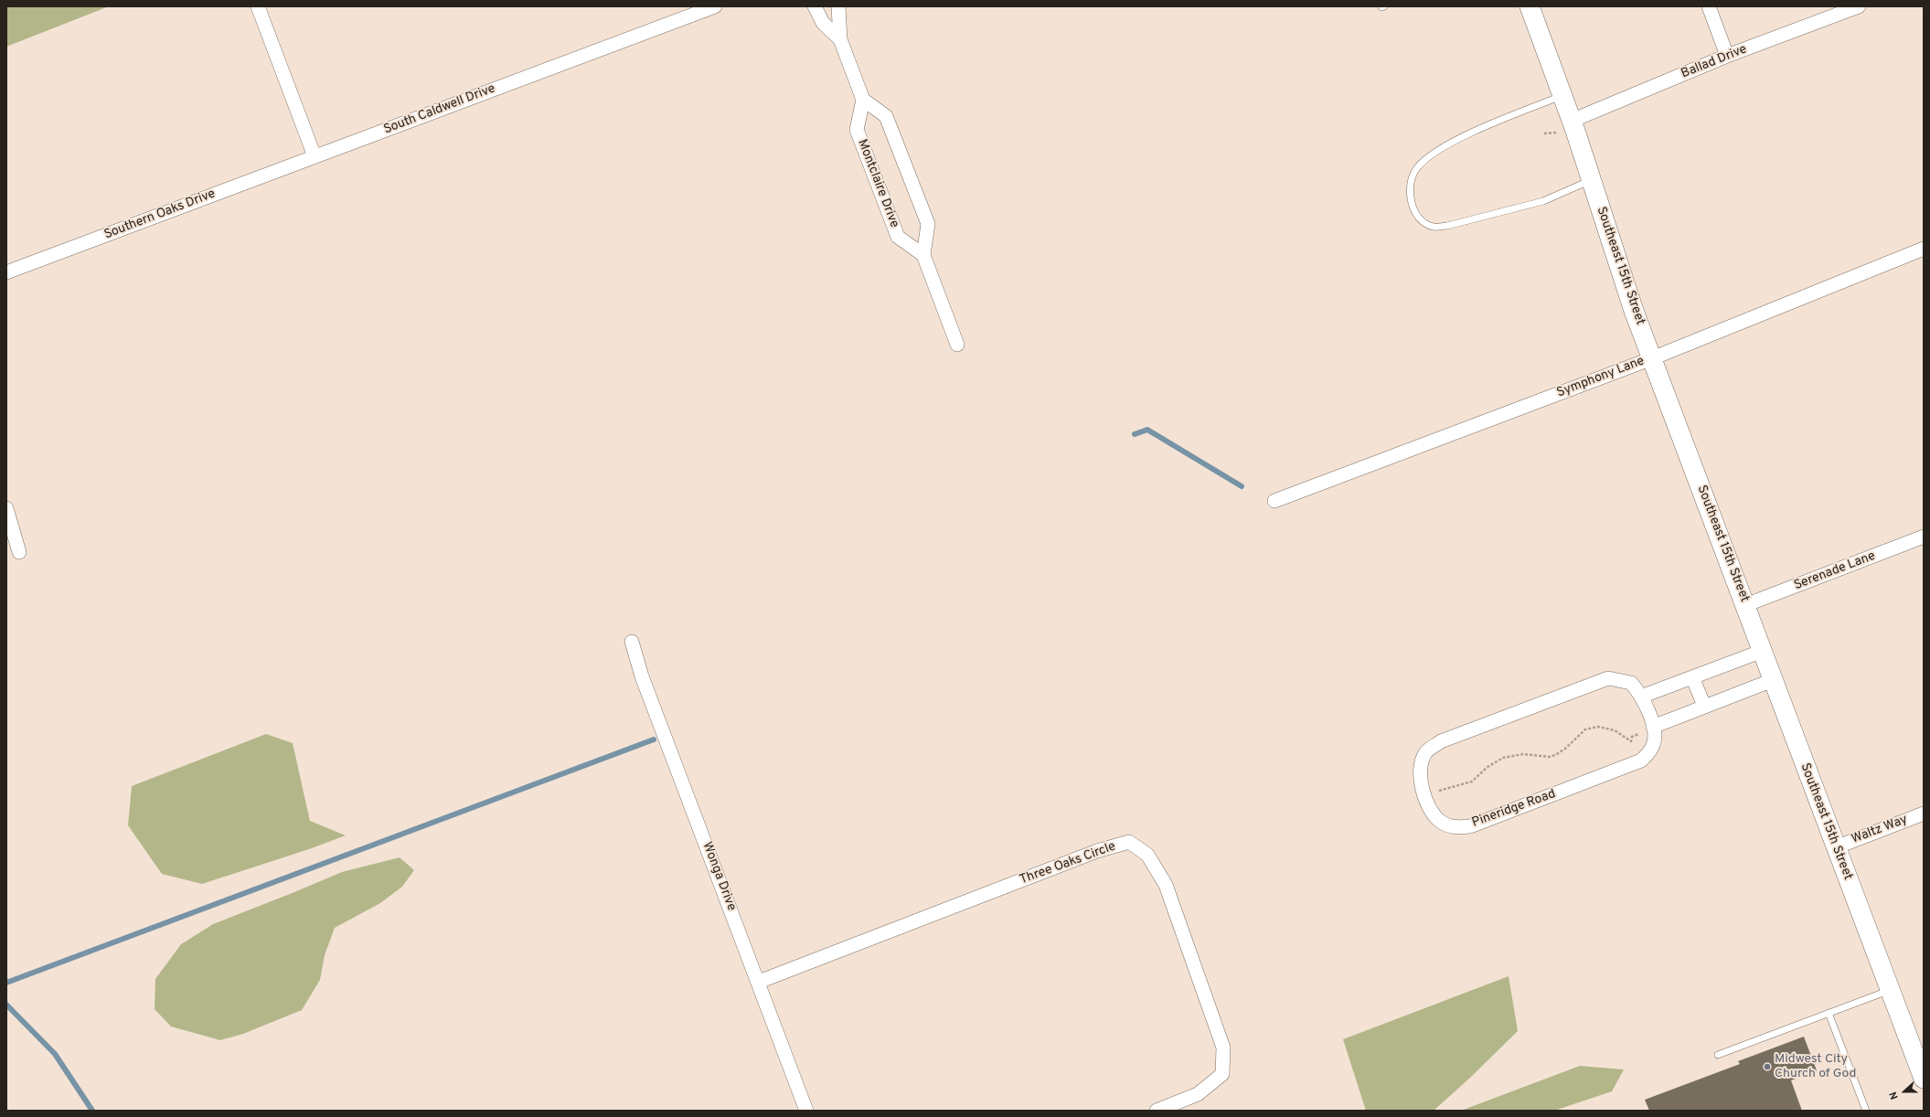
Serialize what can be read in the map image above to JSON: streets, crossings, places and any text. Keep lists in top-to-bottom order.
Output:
{
  "streets": {
    "main road": ["Southeast 15th Street"],
    "street": [
      "Ballad Drive",
      "South Caldwell Drive",
      "Montclaire Drive",
      "Southern Oaks Drive",
      "Symphony Lane",
      "Serenade Lane",
      "Pineridge Road",
      "Waltz Way",
      "Three Oaks Circle",
      "Wonga Drive"
    ]
  },
  "crossings": [
    ["Ballad Drive", "Southeast 15th Street"],
    ["South Caldwell Drive", "Southern Oaks Drive"],
    ["Southeast 15th Street", "Symphony Lane"],
    ["Southeast 15th Street", "Serenade Lane"],
    ["Southeast 15th Street", "Waltz Way"],
    ["Three Oaks Circle", "Wonga Drive"]
  ],
  "places": ["Midwest City Church of God"],
  "north": "left"
}
